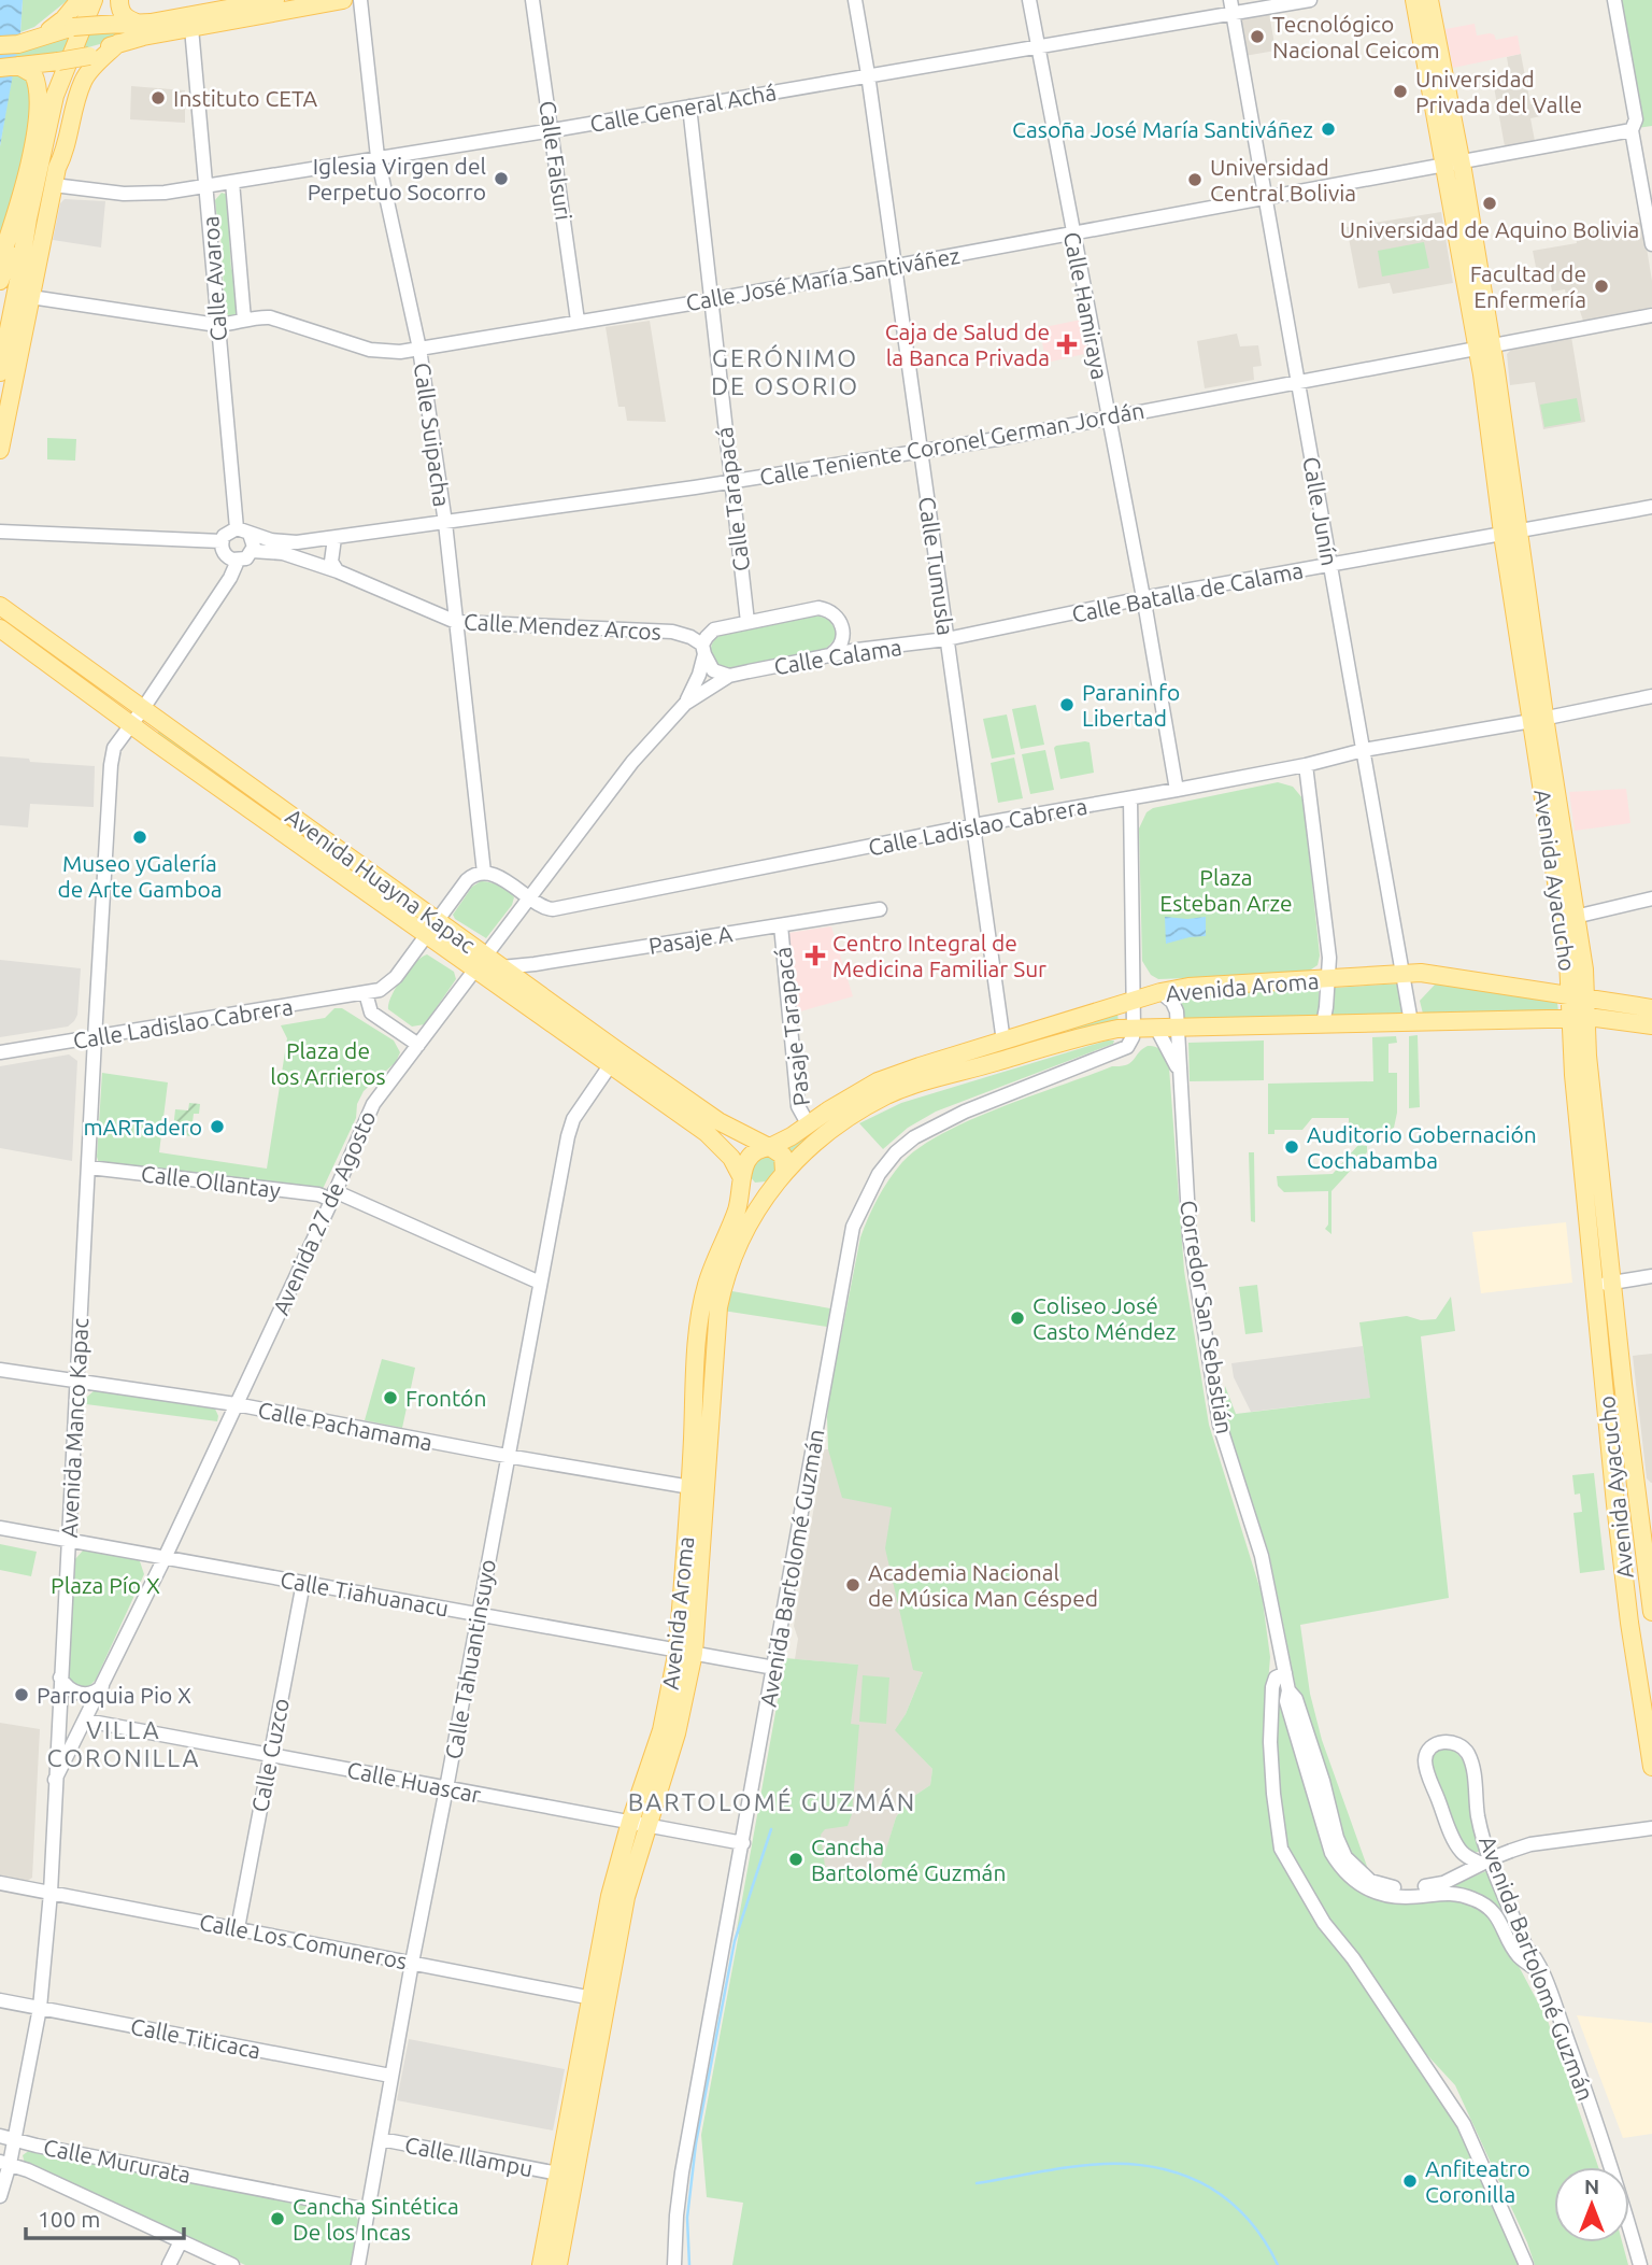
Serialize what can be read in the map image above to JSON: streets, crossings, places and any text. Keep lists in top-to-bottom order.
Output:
{
  "streets": {
    "main road": ["Avenida Huayna Kapac", "Avenida Ayacucho", "Avenida Aroma"],
    "street": [
      "Calle General Achá",
      "Calle Falsuri",
      "Calle Avaroa",
      "Calle José María Santiváñez",
      "Calle Hamiraya",
      "Calle Suipacha",
      "Calle Teniente Coronel German Jordán",
      "Calle Tarapacá",
      "Calle Junín",
      "Calle Tumusla",
      "Calle Batalla de Calama",
      "Calle Mendez Arcos",
      "Calle Calama",
      "Calle Ladislao Cabrera",
      "Pasaje A",
      "Pasaje Tarapacá",
      "Calle Ollantay",
      "Avenida 27 de Agosto",
      "Corredor San Sebastián",
      "Calle Pachamama",
      "Avenida Manco Kapac",
      "Avenida Bartolomé Guzmán",
      "Calle Tiahuanacu",
      "Calle Tahuantinsuyo",
      "Calle Cuzco",
      "Calle Huascar",
      "Calle Los Comuneros",
      "Calle Titicaca",
      "Calle Illampu",
      "Calle Mururata"
    ]
  },
  "crossings": [
    ["Calle General Achá", "Calle Falsuri"],
    ["Calle General Achá", "Calle Avaroa"],
    ["Calle General Achá", "Calle Hamiraya"],
    ["Calle General Achá", "Calle Suipacha"],
    ["Calle General Achá", "Calle Tarapacá"],
    ["Calle General Achá", "Calle Junín"],
    ["Calle General Achá", "Calle Tumusla"],
    ["Calle Falsuri", "Calle José María Santiváñez"],
    ["Calle Avaroa", "Calle José María Santiváñez"],
    ["Calle Avaroa", "Calle Teniente Coronel German Jordán"],
    ["Calle Avaroa", "Calle Mendez Arcos"],
    ["Calle José María Santiváñez", "Calle Hamiraya"],
    ["Calle José María Santiváñez", "Calle Suipacha"],
    ["Calle José María Santiváñez", "Calle Tarapacá"],
    ["Calle José María Santiváñez", "Calle Junín"],
    ["Calle José María Santiváñez", "Calle Tumusla"],
    ["Calle José María Santiváñez", "Avenida Ayacucho"],
    ["Calle Hamiraya", "Calle Teniente Coronel German Jordán"],
    ["Calle Hamiraya", "Calle Batalla de Calama"],
    ["Calle Hamiraya", "Calle Ladislao Cabrera"],
    ["Calle Suipacha", "Calle Teniente Coronel German Jordán"],
    ["Calle Suipacha", "Calle Mendez Arcos"],
    ["Calle Suipacha", "Calle Ladislao Cabrera"],
    ["Calle Teniente Coronel German Jordán", "Calle Tarapacá"],
    ["Calle Teniente Coronel German Jordán", "Calle Junín"],
    ["Calle Teniente Coronel German Jordán", "Calle Tumusla"],
    ["Calle Teniente Coronel German Jordán", "Calle Mendez Arcos"],
    ["Calle Teniente Coronel German Jordán", "Avenida Ayacucho"],
    ["Calle Junín", "Calle Batalla de Calama"],
    ["Calle Junín", "Calle Ladislao Cabrera"],
    ["Calle Junín", "Avenida Aroma"],
    ["Calle Tumusla", "Calle Batalla de Calama"],
    ["Calle Tumusla", "Calle Calama"],
    ["Calle Tumusla", "Calle Ladislao Cabrera"],
    ["Calle Tumusla", "Avenida Aroma"],
    ["Calle Batalla de Calama", "Calle Calama"],
    ["Calle Batalla de Calama", "Avenida Ayacucho"],
    ["Calle Mendez Arcos", "Calle Calama"],
    ["Calle Mendez Arcos", "Avenida 27 de Agosto"],
    ["Calle Calama", "Avenida 27 de Agosto"],
    ["Calle Ladislao Cabrera", "Avenida Huayna Kapac"],
    ["Calle Ladislao Cabrera", "Avenida Ayacucho"],
    ["Calle Ladislao Cabrera", "Avenida 27 de Agosto"],
    ["Calle Ladislao Cabrera", "Avenida Manco Kapac"],
    ["Avenida Huayna Kapac", "Pasaje A"],
    ["Avenida Huayna Kapac", "Avenida Aroma"],
    ["Avenida Huayna Kapac", "Avenida 27 de Agosto"],
    ["Avenida Huayna Kapac", "Avenida Manco Kapac"],
    ["Avenida Huayna Kapac", "Calle Tahuantinsuyo"],
    ["Avenida Ayacucho", "Avenida Aroma"],
    ["Pasaje A", "Pasaje Tarapacá"],
    ["Avenida Aroma", "Pasaje Tarapacá"],
    ["Avenida Aroma", "Corredor San Sebastián"],
    ["Avenida Aroma", "Calle Pachamama"],
    ["Avenida Aroma", "Avenida Bartolomé Guzmán"],
    ["Avenida Aroma", "Calle Tiahuanacu"],
    ["Avenida Aroma", "Calle Huascar"],
    ["Avenida Aroma", "Calle Los Comuneros"],
    ["Avenida Aroma", "Calle Illampu"],
    ["Calle Ollantay", "Avenida 27 de Agosto"],
    ["Calle Ollantay", "Avenida Manco Kapac"],
    ["Calle Ollantay", "Calle Tahuantinsuyo"],
    ["Avenida 27 de Agosto", "Calle Pachamama"],
    ["Avenida 27 de Agosto", "Avenida Manco Kapac"],
    ["Avenida 27 de Agosto", "Calle Tiahuanacu"],
    ["Avenida 27 de Agosto", "Calle Huascar"],
    ["Corredor San Sebastián", "Avenida Bartolomé Guzmán"],
    ["Calle Pachamama", "Avenida Manco Kapac"],
    ["Calle Pachamama", "Calle Tahuantinsuyo"],
    ["Avenida Manco Kapac", "Calle Tiahuanacu"],
    ["Avenida Manco Kapac", "Calle Los Comuneros"],
    ["Avenida Manco Kapac", "Calle Titicaca"],
    ["Avenida Manco Kapac", "Calle Mururata"],
    ["Avenida Bartolomé Guzmán", "Calle Tiahuanacu"],
    ["Avenida Bartolomé Guzmán", "Calle Huascar"],
    ["Calle Tiahuanacu", "Calle Tahuantinsuyo"],
    ["Calle Tiahuanacu", "Calle Cuzco"],
    ["Calle Tahuantinsuyo", "Calle Huascar"],
    ["Calle Tahuantinsuyo", "Calle Los Comuneros"],
    ["Calle Tahuantinsuyo", "Calle Titicaca"],
    ["Calle Tahuantinsuyo", "Calle Illampu"],
    ["Calle Tahuantinsuyo", "Calle Mururata"],
    ["Calle Cuzco", "Calle Huascar"],
    ["Calle Cuzco", "Calle Los Comuneros"]
  ],
  "districts": ["GERÓNIMO DE OSORIO", "VILLA CORONILLA", "BARTOLOMÉ GUZMÁN"],
  "parks": ["Plaza Esteban Arze", "Plaza de los Arrieros", "Plaza Pío X"],
  "places": {
    "other": [
      "Tecnológico Nacional Ceicom",
      "Universidad Privada del Valle",
      "Instituto CETA",
      "Casoña José María Santiváñez",
      "Iglesia Virgen del Perpetuo Socorro",
      "Universidad Central Bolivia",
      "Universidad de Aquino Bolivia",
      "Facultad de Enfermería",
      "Paraninfo Libertad",
      "Museo yGalería de Arte Gamboa",
      "mARTadero",
      "Auditorio Gobernación Cochabamba",
      "Coliseo José Casto Méndez",
      "Frontón",
      "Academia Nacional de Música Man Césped",
      "Parroquia Pio X",
      "Cancha Bartolomé Guzmán",
      "Anfiteatro Coronilla",
      "Cancha Sintética De los Incas"
    ],
    "health": ["Caja de Salud de la Banca Privada", "Centro Integral de Medicina Familiar Sur"]
  },
  "scale_bar": "100 m",
  "north": "top"
}
